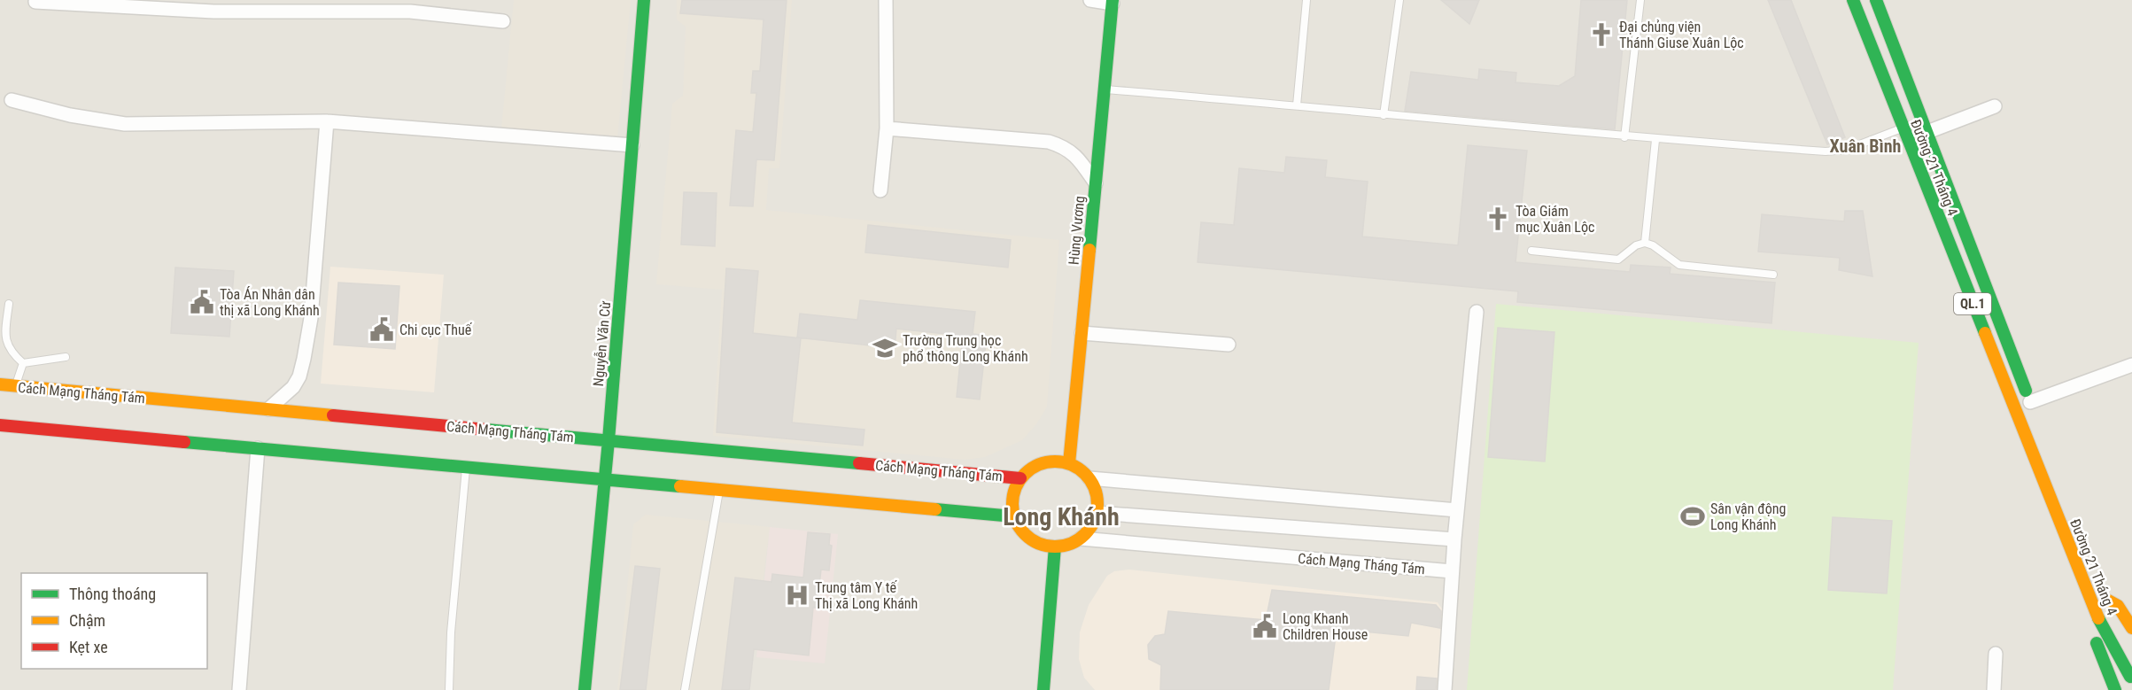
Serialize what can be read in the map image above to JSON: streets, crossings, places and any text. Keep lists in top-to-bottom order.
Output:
{
  "streets": {
    "main road": [
      "Đường 21 Tháng 4",
      "Hùng Vương",
      "QL.1",
      "Nguyễn Văn Cừ",
      "Cách Mạng Tháng Tám"
    ]
  },
  "crossings": [
    ["Đường 21 Tháng 4", "QL.1"],
    ["Hùng Vương", "Cách Mạng Tháng Tám"],
    ["Nguyễn Văn Cừ", "Cách Mạng Tháng Tám"]
  ],
  "districts": ["Xuân Bình", "Long Khánh"],
  "places": {
    "church": ["Đại chủng viện Thánh Giuse Xuân Lộc", "Tòa Giám mục Xuân Lộc"],
    "public building": ["Tòa Án Nhân dân thị xã Long Khánh", "Chi cục Thuế", "Long Khanh Children House"],
    "school or university": ["Trường Trung học phổ thông Long Khánh"],
    "sports": ["Sân vận động Long Khánh"],
    "hospital": ["Trung tâm Y tế Thị xã Long Khánh"]
  },
  "legend": ["Thông thoáng", "Chậm", "Kẹt xe"]
}
